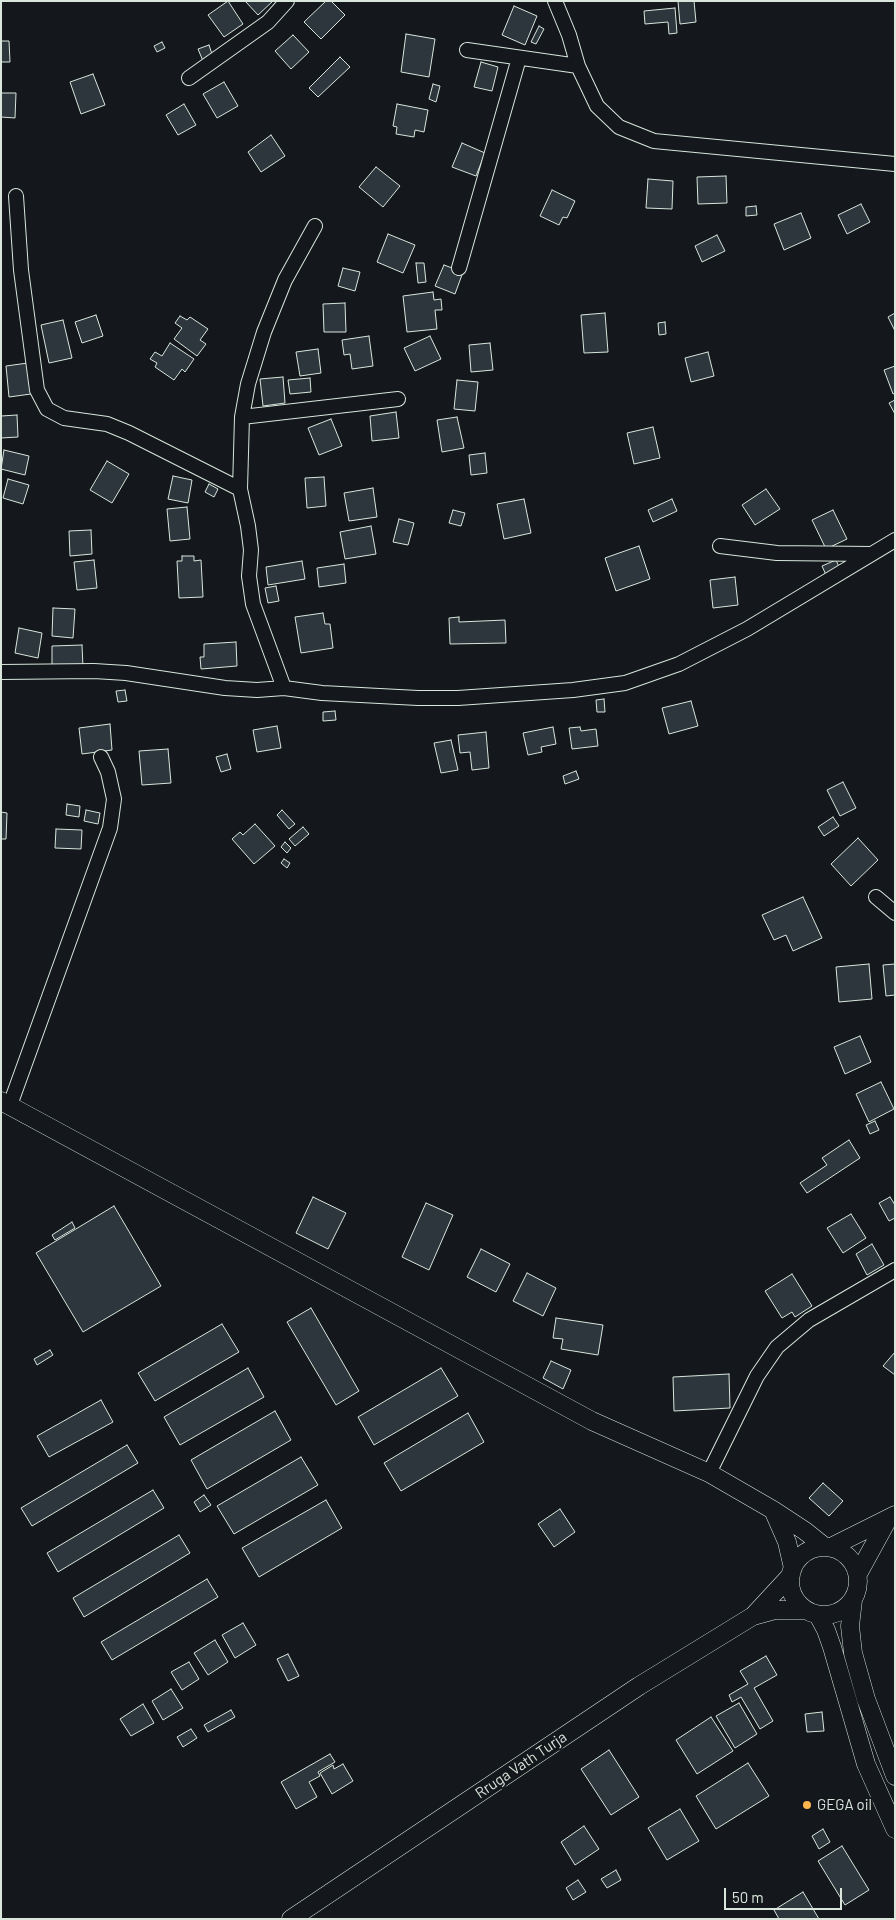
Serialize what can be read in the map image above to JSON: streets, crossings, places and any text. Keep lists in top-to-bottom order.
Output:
{
  "streets": {
    "street": ["Rruga Vath Turja"]
  },
  "places": ["GEGA oil"],
  "scale_bar": "50 m"
}
